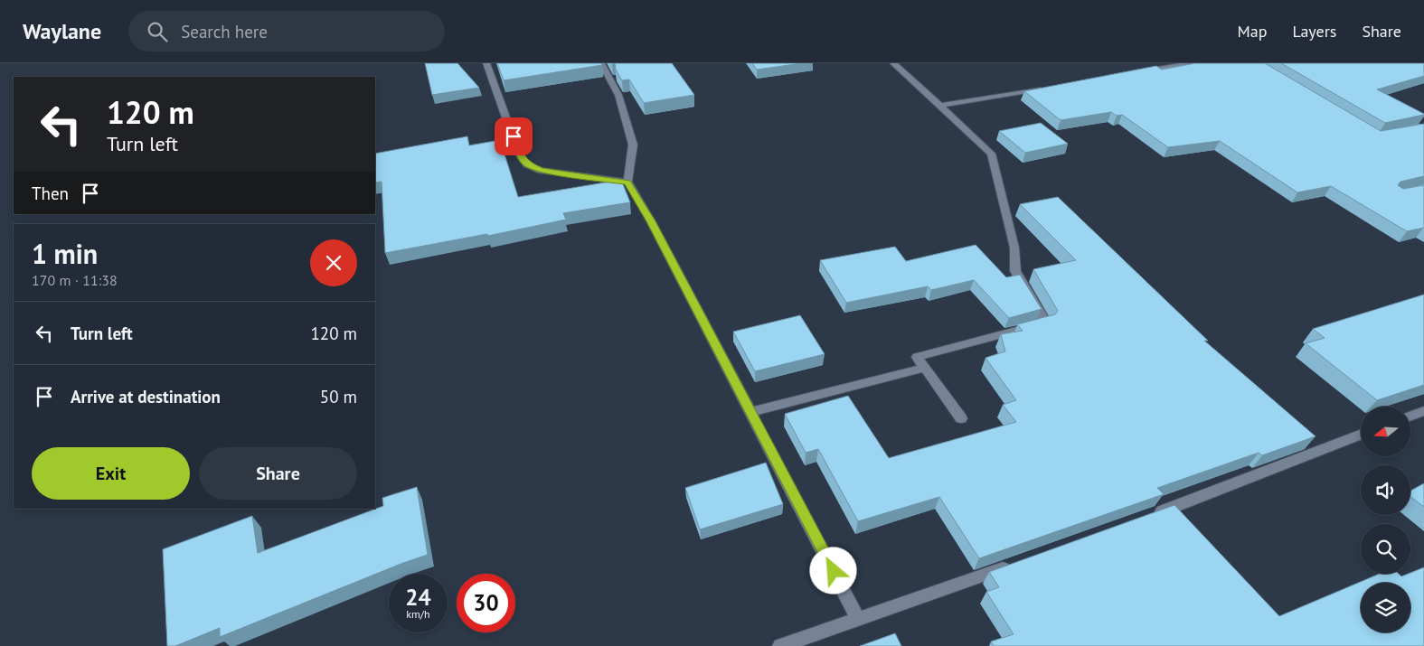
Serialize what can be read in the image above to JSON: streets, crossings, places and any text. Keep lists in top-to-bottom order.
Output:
{
  "north": "left",
  "page": {
    "header": "Waylane",
    "search": "Search here",
    "nav": ["Map", "Layers", "Share"],
    "turn": ["120 m", "Turn left"],
    "then": "Then",
    "heading": ["1 min", "170 m · 11:38"],
    "list": [
      {
        "name": "Turn left",
        "value": "120 m"
      },
      {
        "name": "Arrive at destination",
        "value": "50 m"
      }
    ],
    "buttons": ["Exit", "Share"],
    "speed": "24 km/h",
    "limit": "30"
  }
}
